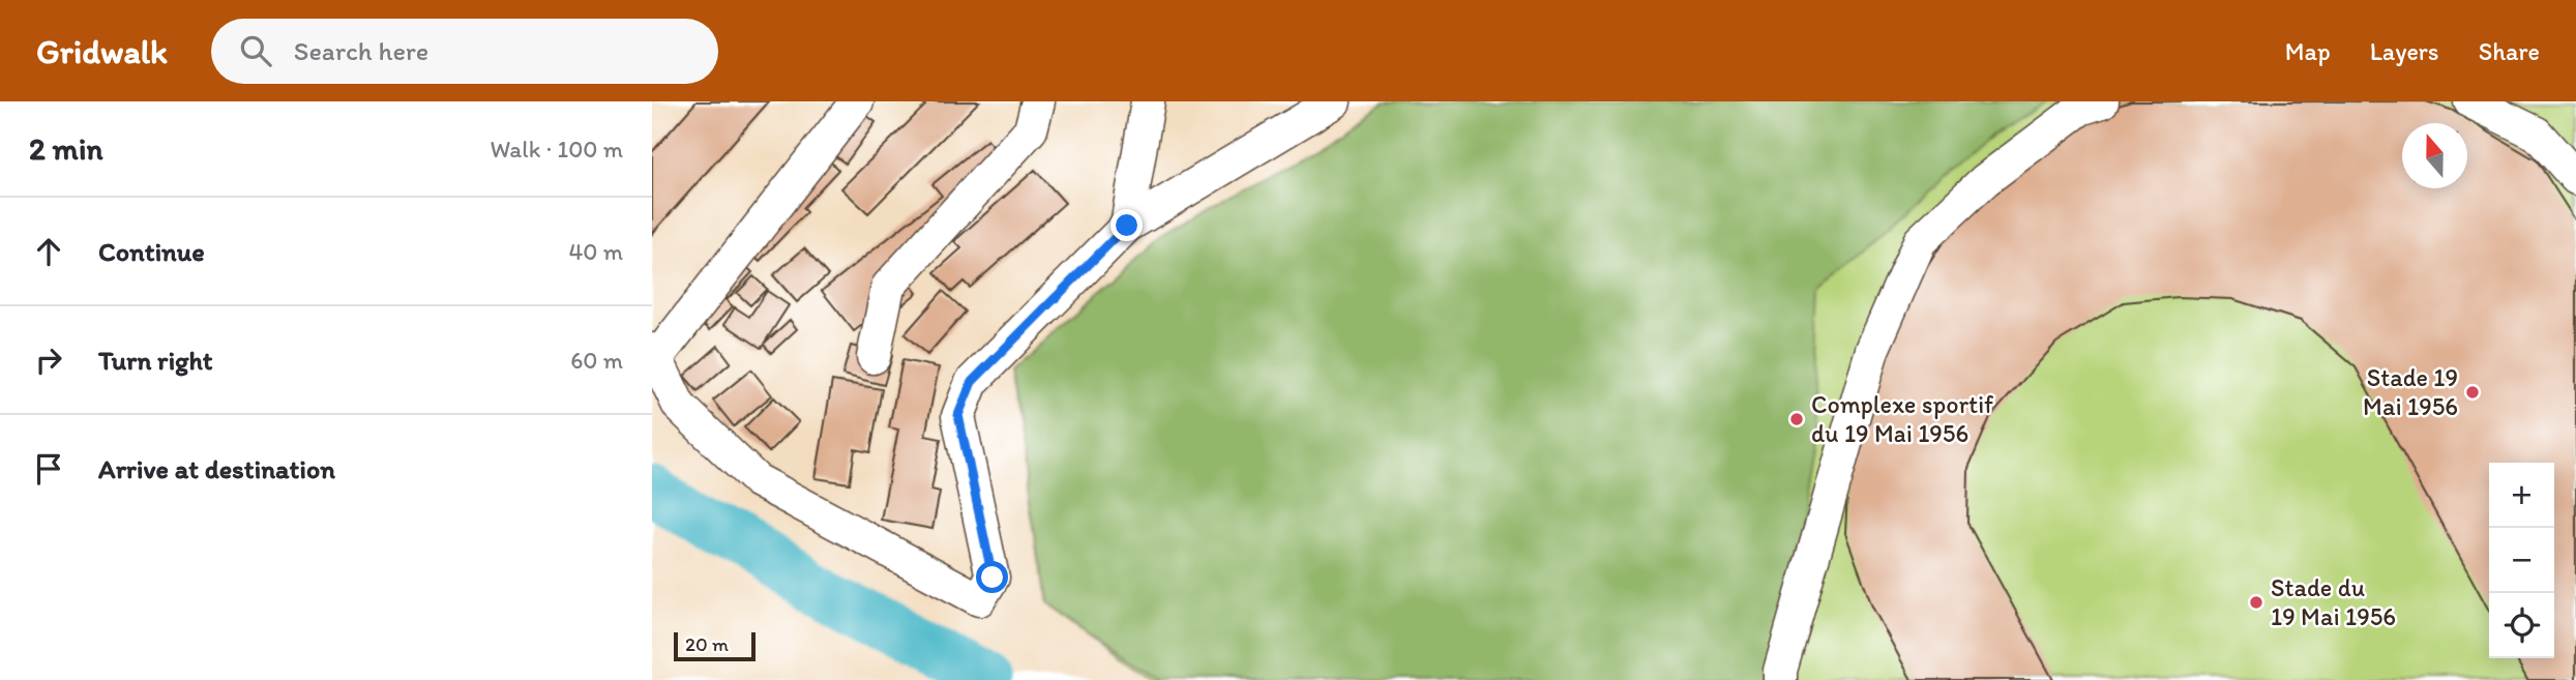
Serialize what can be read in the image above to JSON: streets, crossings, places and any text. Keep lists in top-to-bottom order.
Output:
{
  "places": ["Stade 19 Mai 1956", "Complexe sportif du 19 Mai 1956", "Stade du 19 Mai 1956"],
  "scale_bar": "20 m",
  "north": "top",
  "page": {
    "header": "Gridwalk",
    "search": "Search here",
    "nav": ["Map", "Layers", "Share"],
    "heading": ["2 min", "Walk · 100 m"],
    "list": [
      ["Continue", "40 m"],
      ["Turn right", "60 m"],
      "Arrive at destination"
    ],
    "map_buttons": ["+", "−"],
    "scale": "20 m"
  }
}
